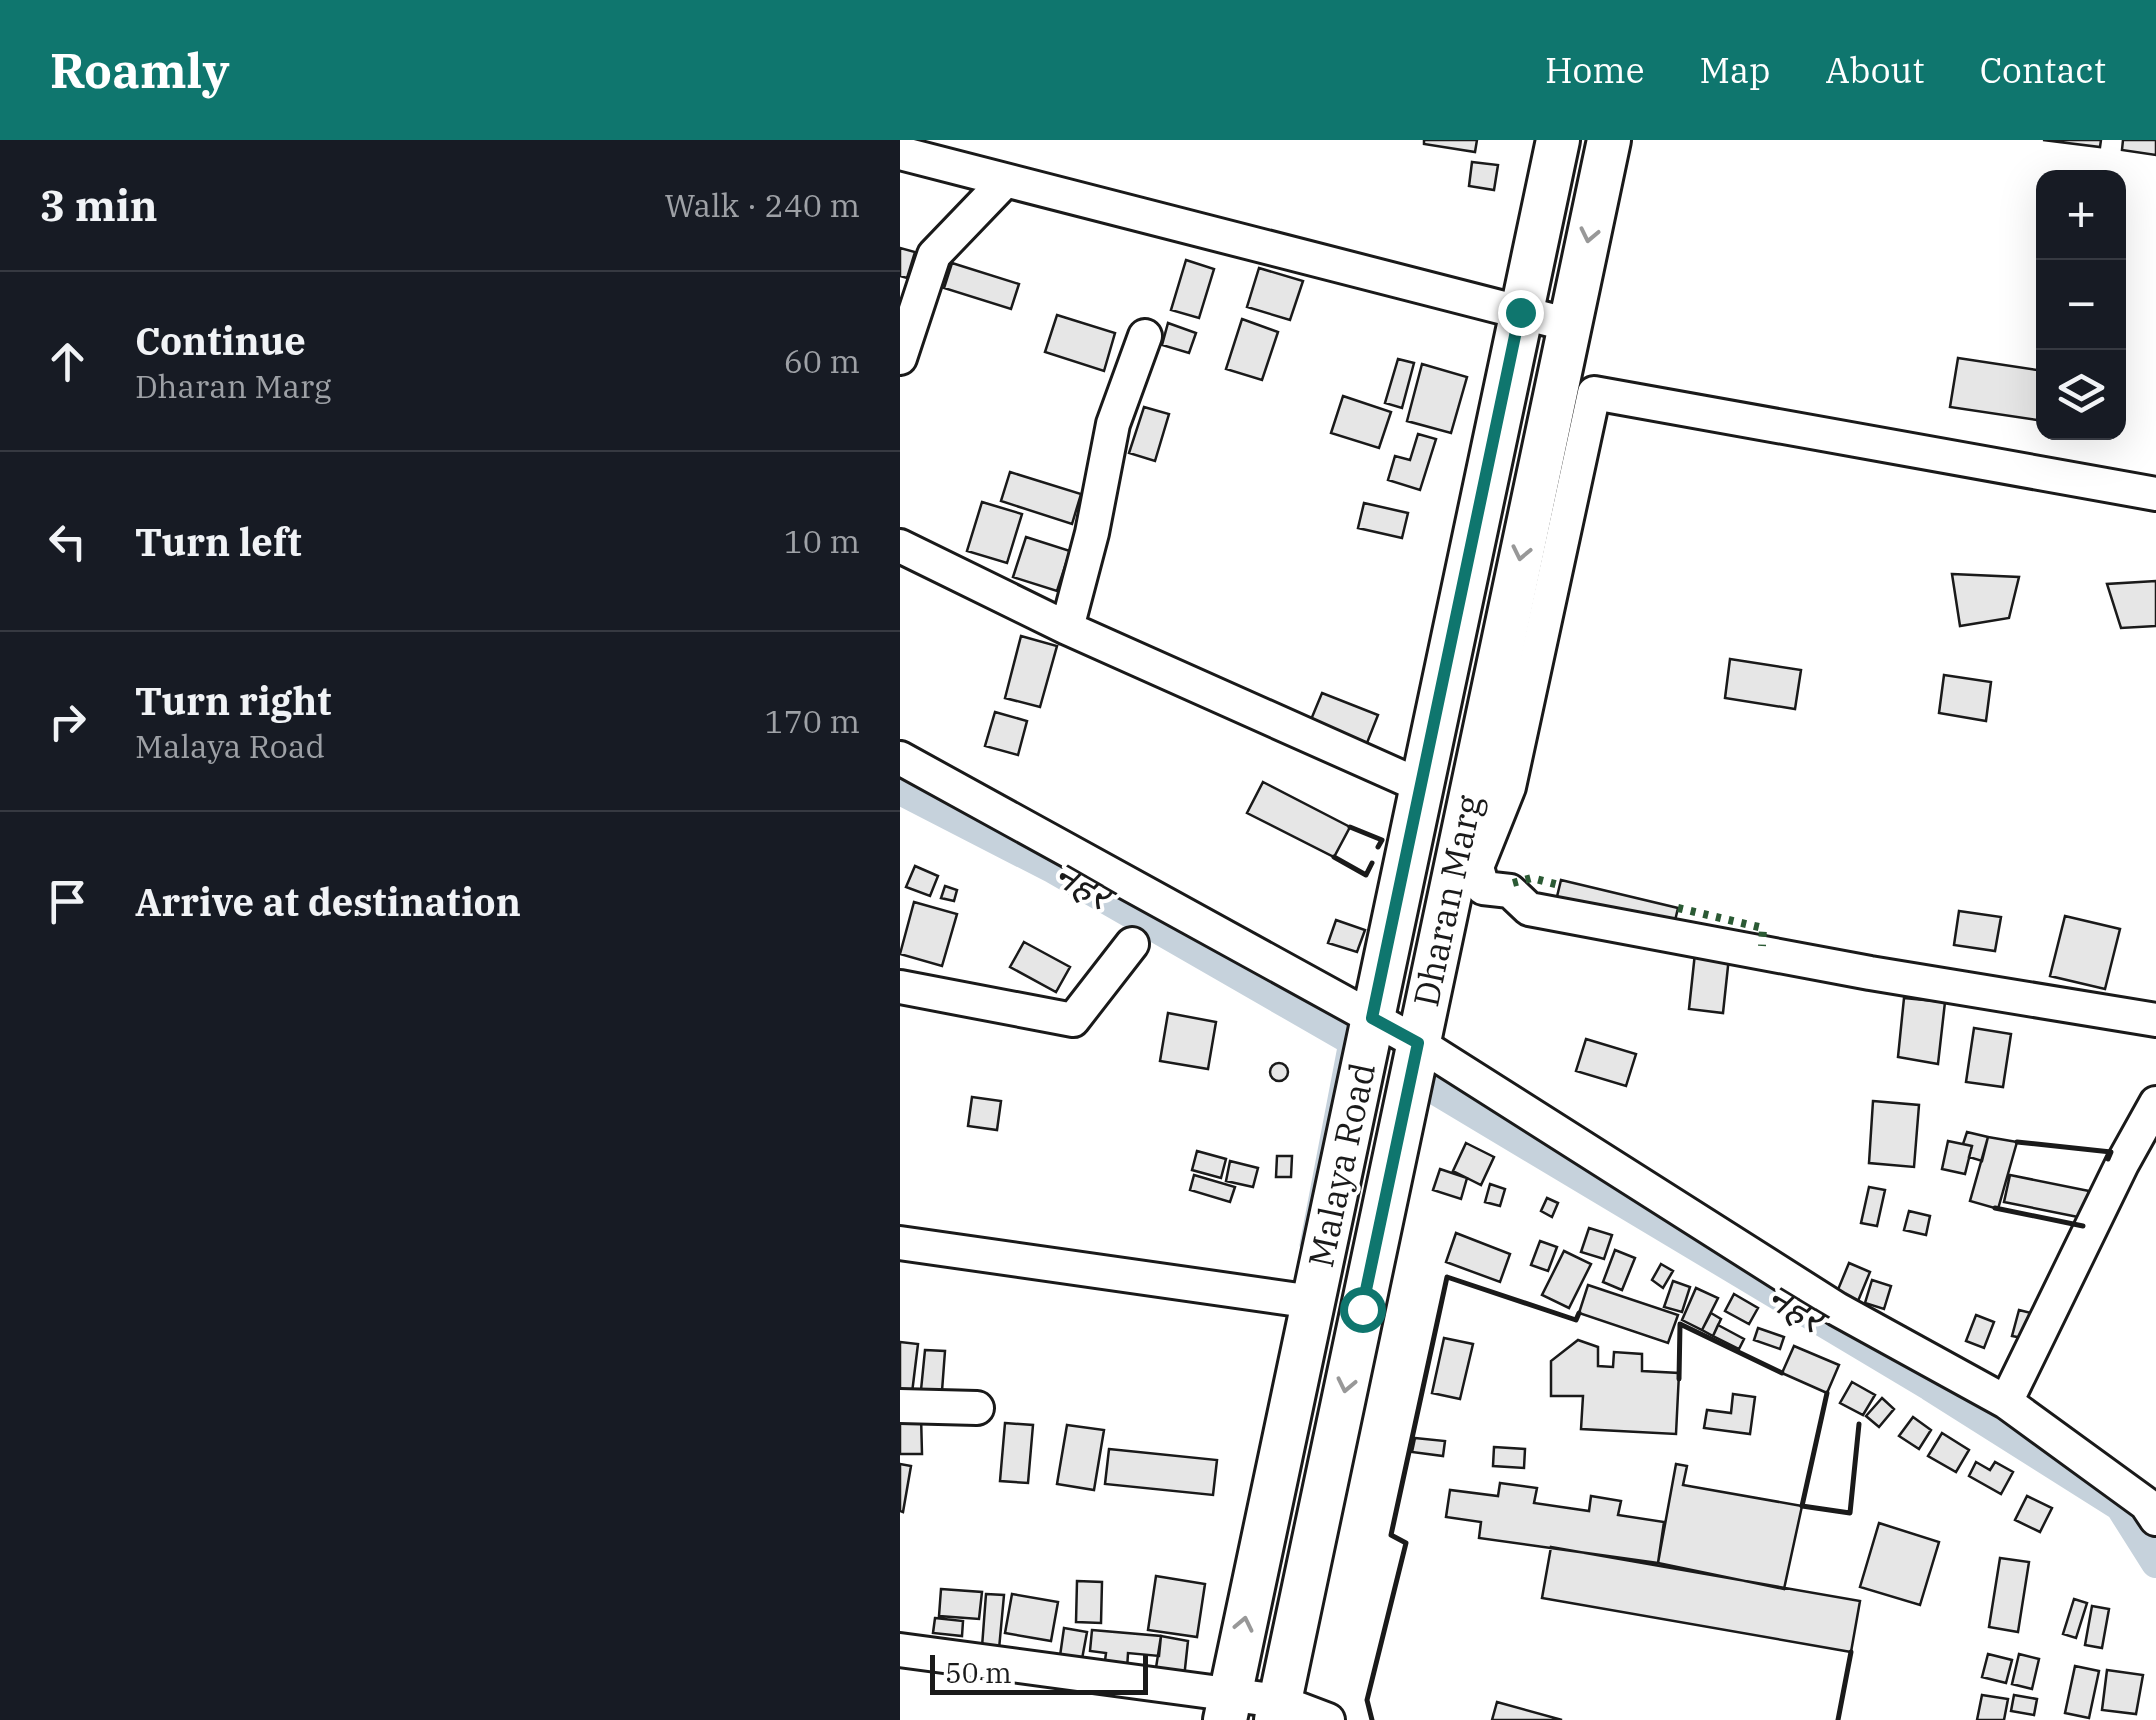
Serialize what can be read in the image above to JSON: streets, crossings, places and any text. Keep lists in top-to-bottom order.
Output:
{
  "streets": {
    "main road": ["Dharan Marg", "Malaya Road"]
  },
  "one_way": ["Dharan Marg"],
  "water": ["नहर"],
  "scale_bar": "50 m",
  "page": {
    "header": "Roamly",
    "nav": [
      "Home",
      "Map",
      "About",
      "Contact"
    ],
    "heading": ["3 min", "Walk · 240 m"],
    "map_buttons": ["+", "−"],
    "list": [
      ["Continue", "Dharan Marg", "60 m"],
      ["Turn left", "10 m"],
      ["Turn right", "Malaya Road", "170 m"],
      "Arrive at destination"
    ],
    "scale": "50 m"
  }
}
